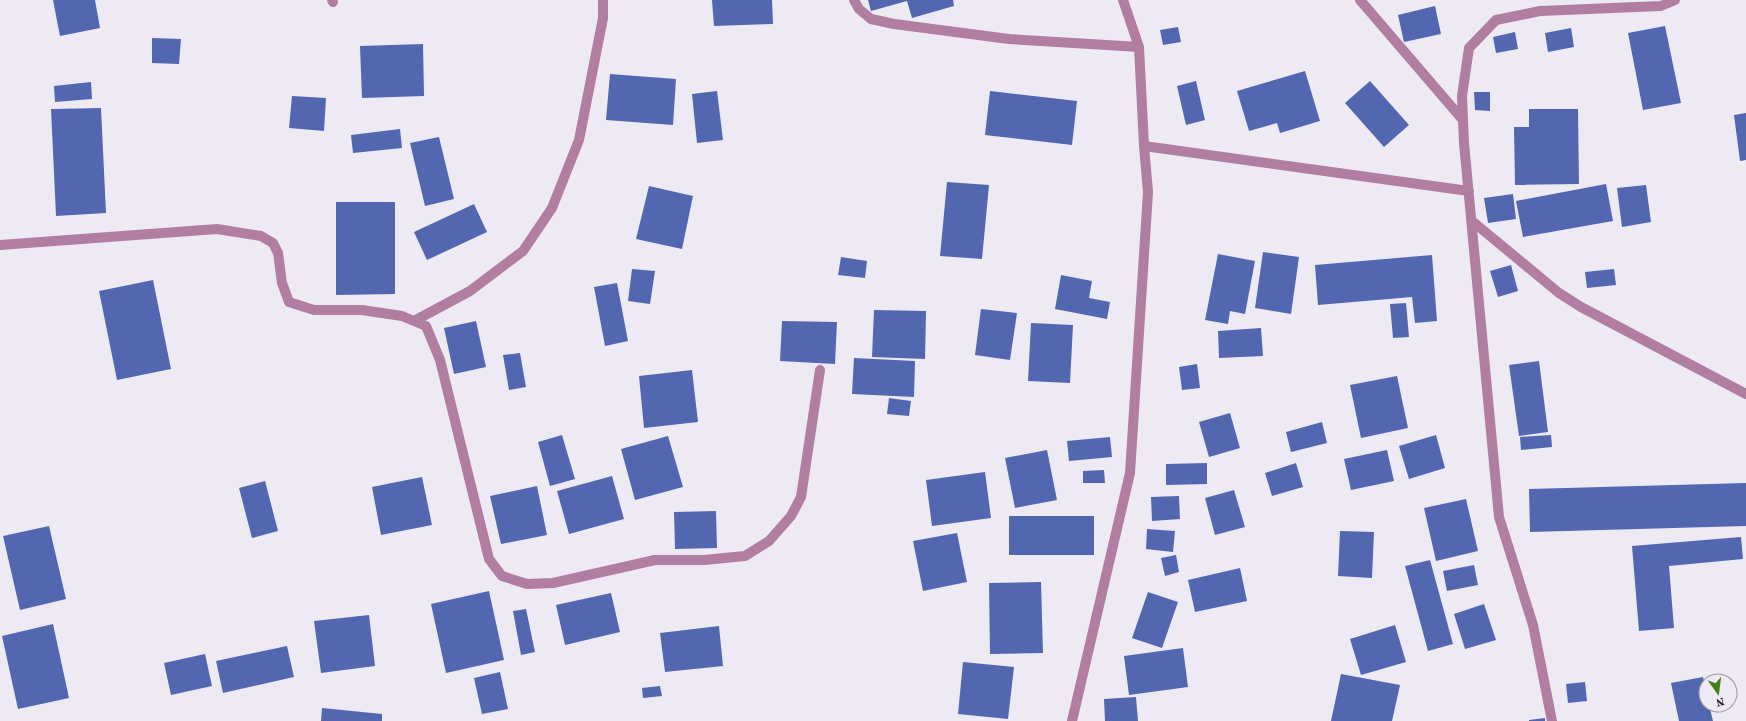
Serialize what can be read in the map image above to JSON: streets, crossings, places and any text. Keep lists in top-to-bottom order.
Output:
{
  "north": "bottom"
}
